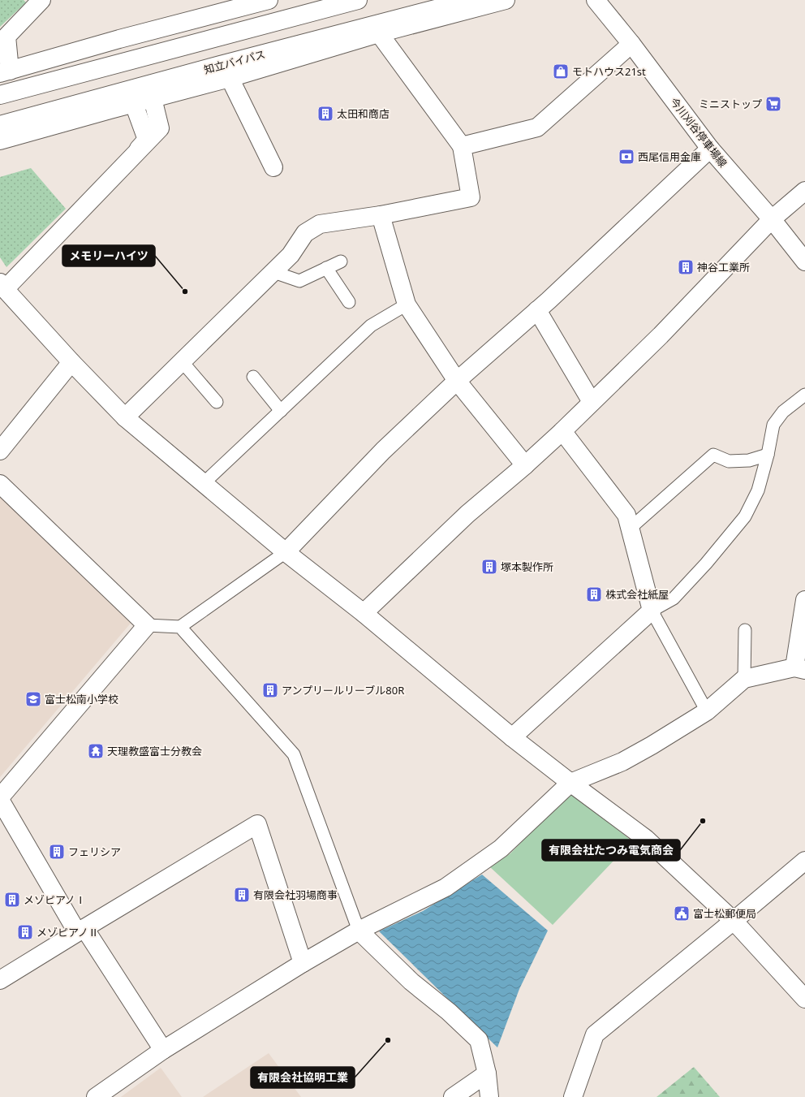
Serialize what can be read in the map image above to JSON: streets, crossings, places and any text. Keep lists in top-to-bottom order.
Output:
{
  "streets": {
    "main road": ["知立バイパス", "今川刈谷停車場線"]
  },
  "places": {
    "shop": ["モトハウス21st"],
    "supermarket": ["ミニストップ"],
    "building": [
      "太田和商店",
      "神谷工業所",
      "塚本製作所",
      "株式会社紙屋",
      "アンプリールリーブル80R",
      "フェリシア",
      "有限会社羽場商事",
      "メゾピアノⅠ",
      "メゾピアノⅡ"
    ],
    "bank": ["西尾信用金庫"],
    "other": ["メモリーハイツ", "有限会社たつみ電気商会", "有限会社協明工業"],
    "school or university": ["富士松南小学校"],
    "temple": ["天理教盛富士分教会"],
    "public building": ["富士松郵便局"]
  }
}
